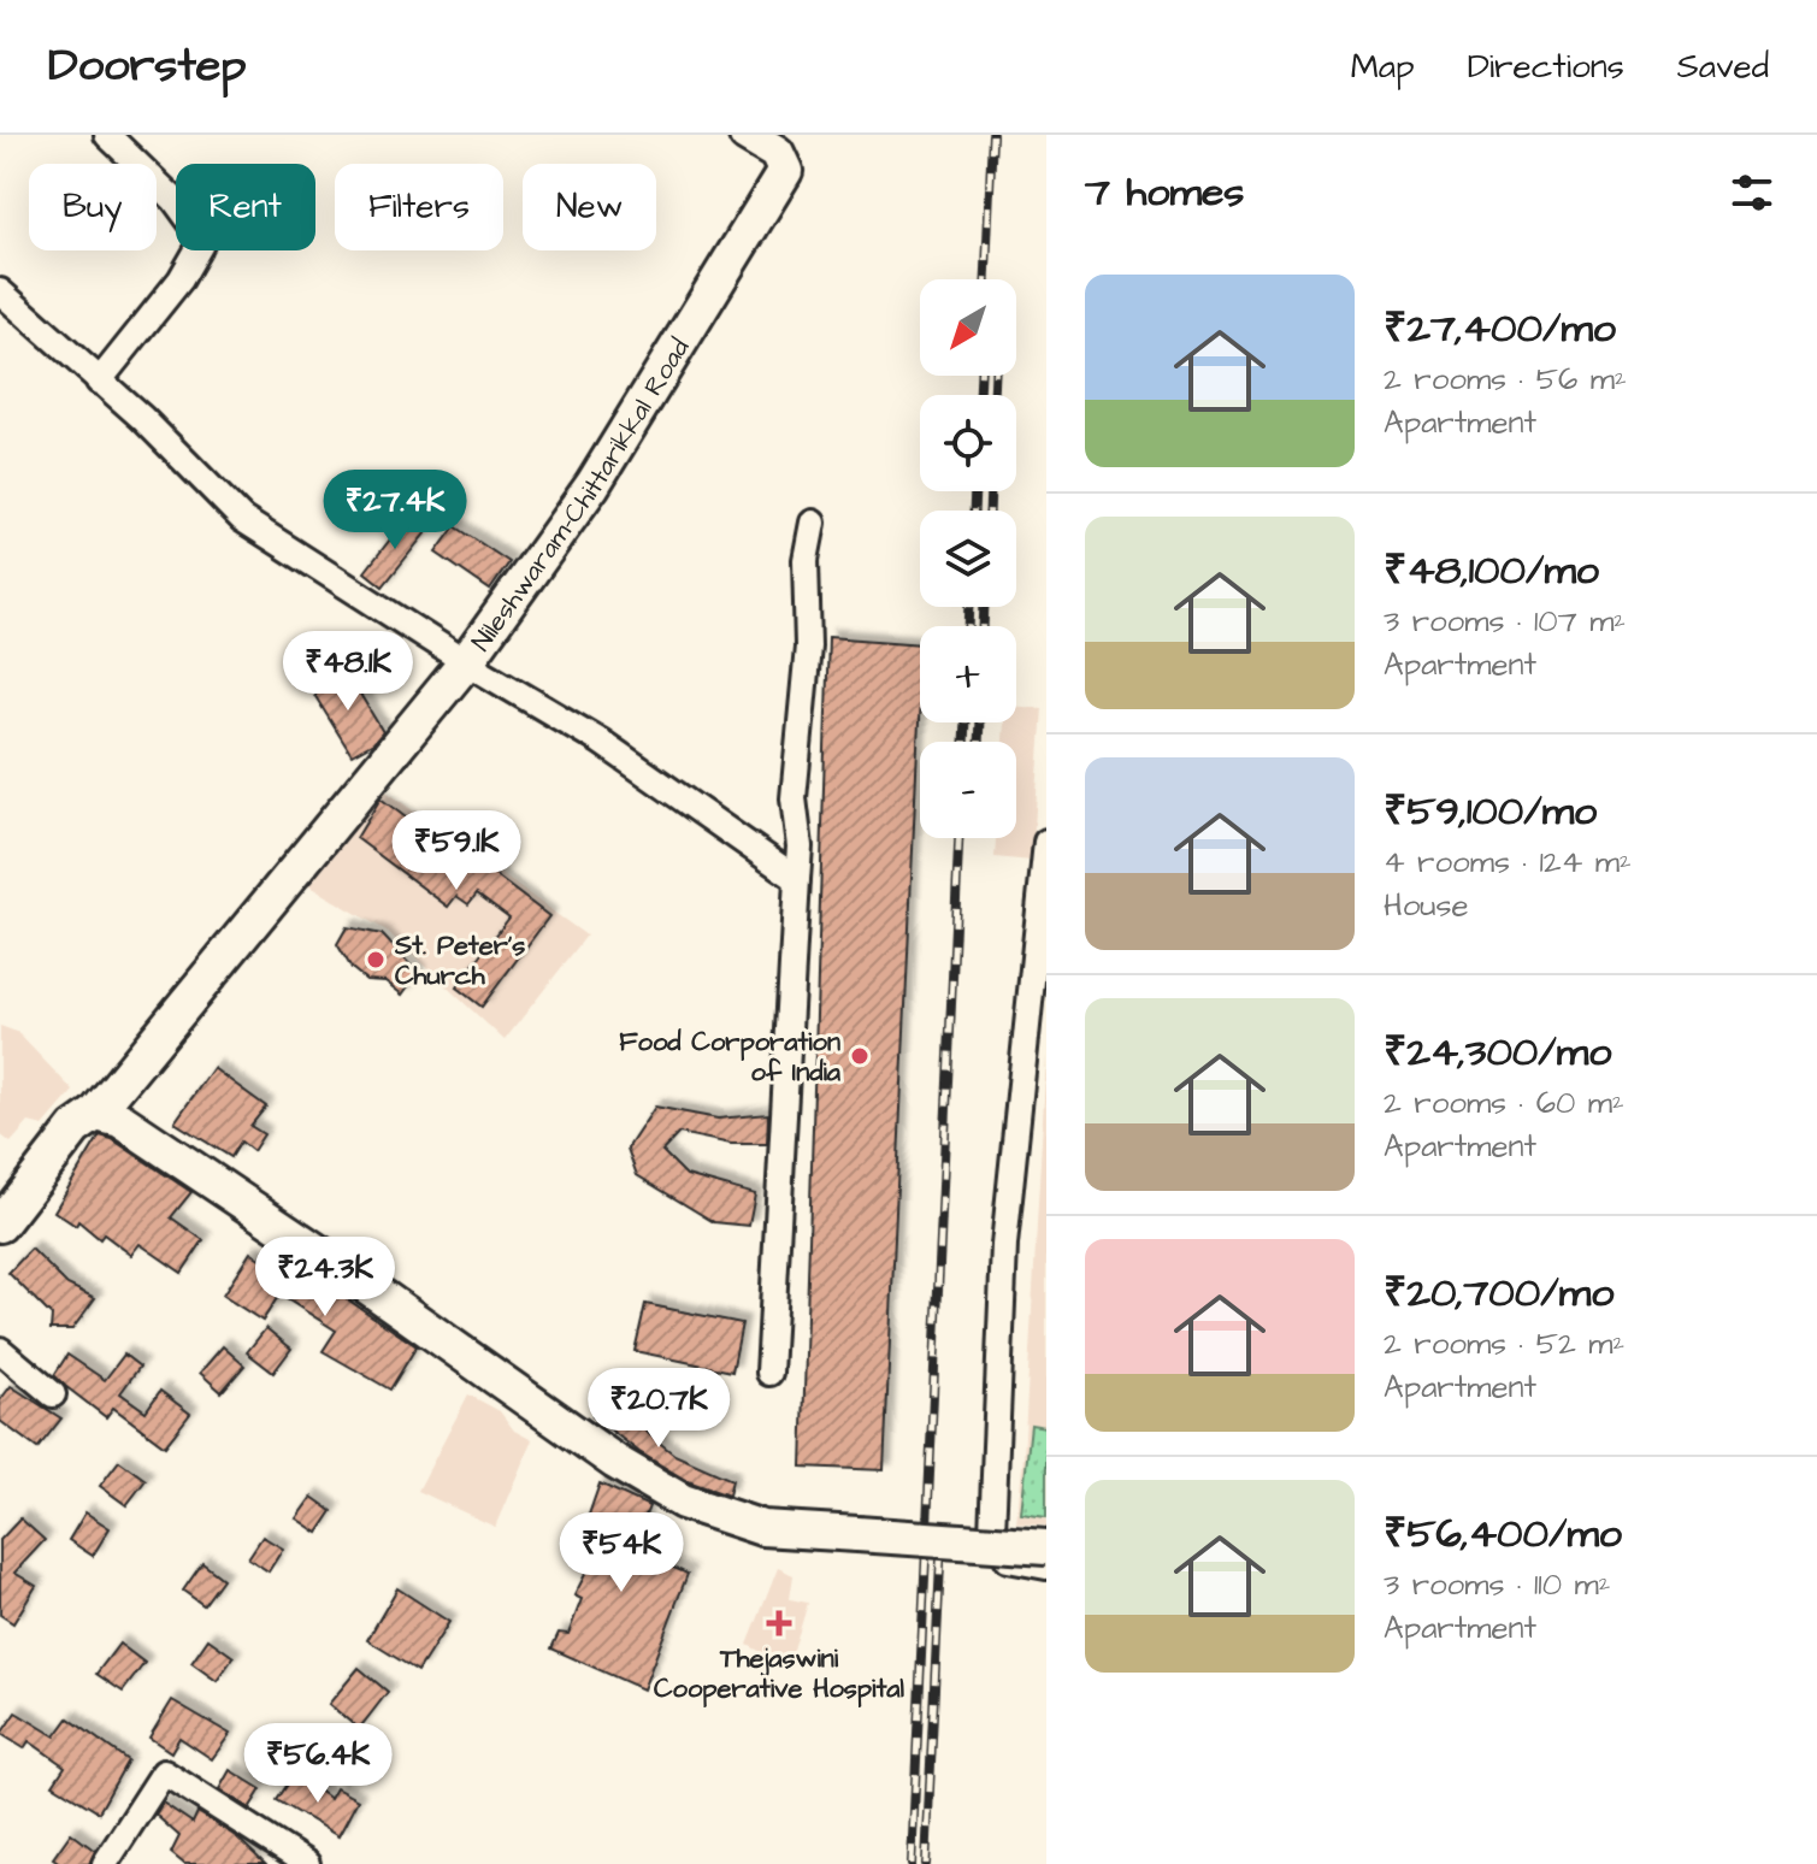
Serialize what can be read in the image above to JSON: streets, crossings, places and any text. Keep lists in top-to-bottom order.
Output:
{
  "streets": {
    "main road": ["Nileshwaram-Chittarikkal Road"]
  },
  "places": {
    "other": ["St. Peter's Church", "Food Corporation of India"],
    "health": ["Thejaswini Cooperative Hospital"]
  },
  "north": "bottom left",
  "page": {
    "header": "Doorstep",
    "nav": ["Map", "Directions", "Saved"],
    "heading": "7 homes",
    "chip": [
      "Buy",
      "Rent",
      "Filters",
      "New"
    ],
    "list": [
      {
        "name": "₹27,400/mo",
        "note": "2 rooms · 56 m² · Apartment"
      },
      {
        "name": "₹48,100/mo",
        "note": "3 rooms · 107 m² · Apartment"
      },
      {
        "name": "₹59,100/mo",
        "note": "4 rooms · 124 m² · House"
      },
      {
        "name": "₹24,300/mo",
        "note": "2 rooms · 60 m² · Apartment"
      },
      {
        "name": "₹20,700/mo",
        "note": "2 rooms · 52 m² · Apartment"
      },
      {
        "name": "₹56,400/mo",
        "note": "3 rooms · 110 m² · Apartment"
      }
    ],
    "map_buttons": ["+", "−"],
    "price": [
      "₹27.4K",
      "₹48.1K",
      "₹59.1K",
      "₹24.3K",
      "₹20.7K",
      "₹54K",
      "₹56.4K"
    ]
  }
}
